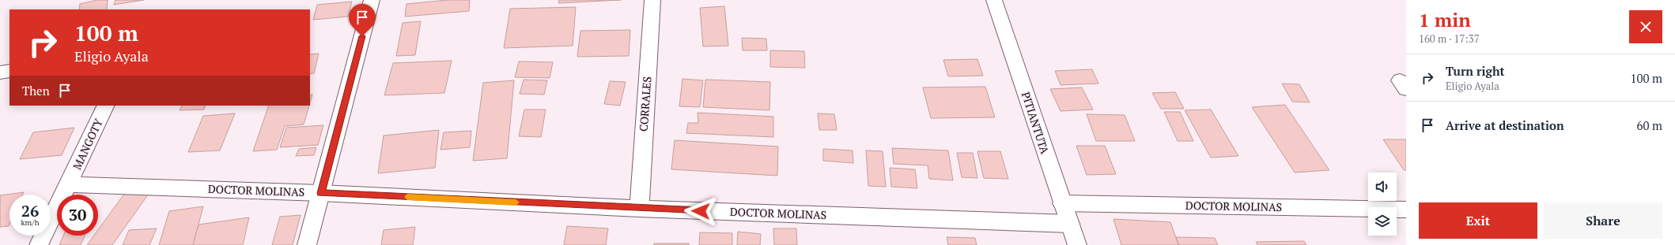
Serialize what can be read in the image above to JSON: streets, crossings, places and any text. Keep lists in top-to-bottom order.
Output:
{
  "streets": {
    "street": [
      "CORRALES",
      "PITIANTUTA",
      "MANGOTY",
      "DOCTOR MOLINAS"
    ]
  },
  "crossings": [
    ["CORRALES", "DOCTOR MOLINAS"],
    ["PITIANTUTA", "DOCTOR MOLINAS"],
    ["MANGOTY", "DOCTOR MOLINAS"]
  ],
  "page": {
    "heading": ["1 min", "160 m · 17:37"],
    "turn": ["100 m", "Eligio Ayala"],
    "list": [
      {
        "name": "Turn right",
        "note": "Eligio Ayala",
        "value": "100 m"
      },
      {
        "name": "Arrive at destination",
        "value": "60 m"
      }
    ],
    "then": "Then",
    "speed": "26 km/h",
    "limit": "30",
    "buttons": ["Exit", "Share"]
  }
}
